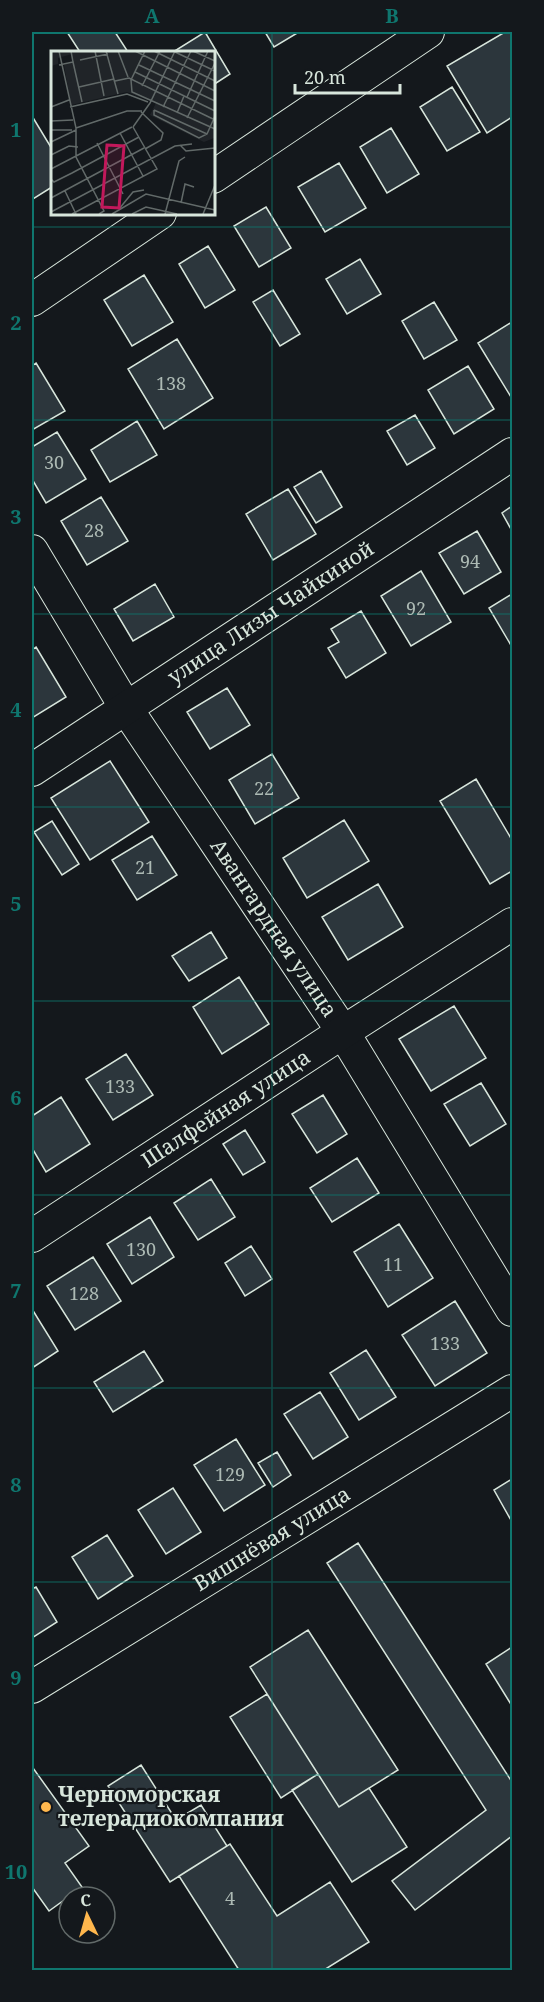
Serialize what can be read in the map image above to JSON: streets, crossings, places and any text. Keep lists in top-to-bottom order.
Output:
{
  "streets": {
    "street": [
      "улица Лизы Чайкиной",
      "Авангардная улица",
      "Шалфейная улица",
      "Вишнёвая улица"
    ]
  },
  "crossings": [
    ["улица Лизы Чайкиной", "Авангардная улица"],
    ["Авангардная улица", "Шалфейная улица"]
  ],
  "places": ["Черноморская телерадиокомпания"],
  "house_numbers": [
    "138",
    "30",
    "28",
    "94",
    "92",
    "22",
    "21",
    "133",
    "130",
    "11",
    "128",
    "133",
    "129",
    "4"
  ],
  "scale_bar": "20 m",
  "north": "top",
  "grid": {
    "columns": ["A", "B"],
    "rows": [
      "1",
      "2",
      "3",
      "4",
      "5",
      "6",
      "7",
      "8",
      "9",
      "10"
    ]
  }
}
